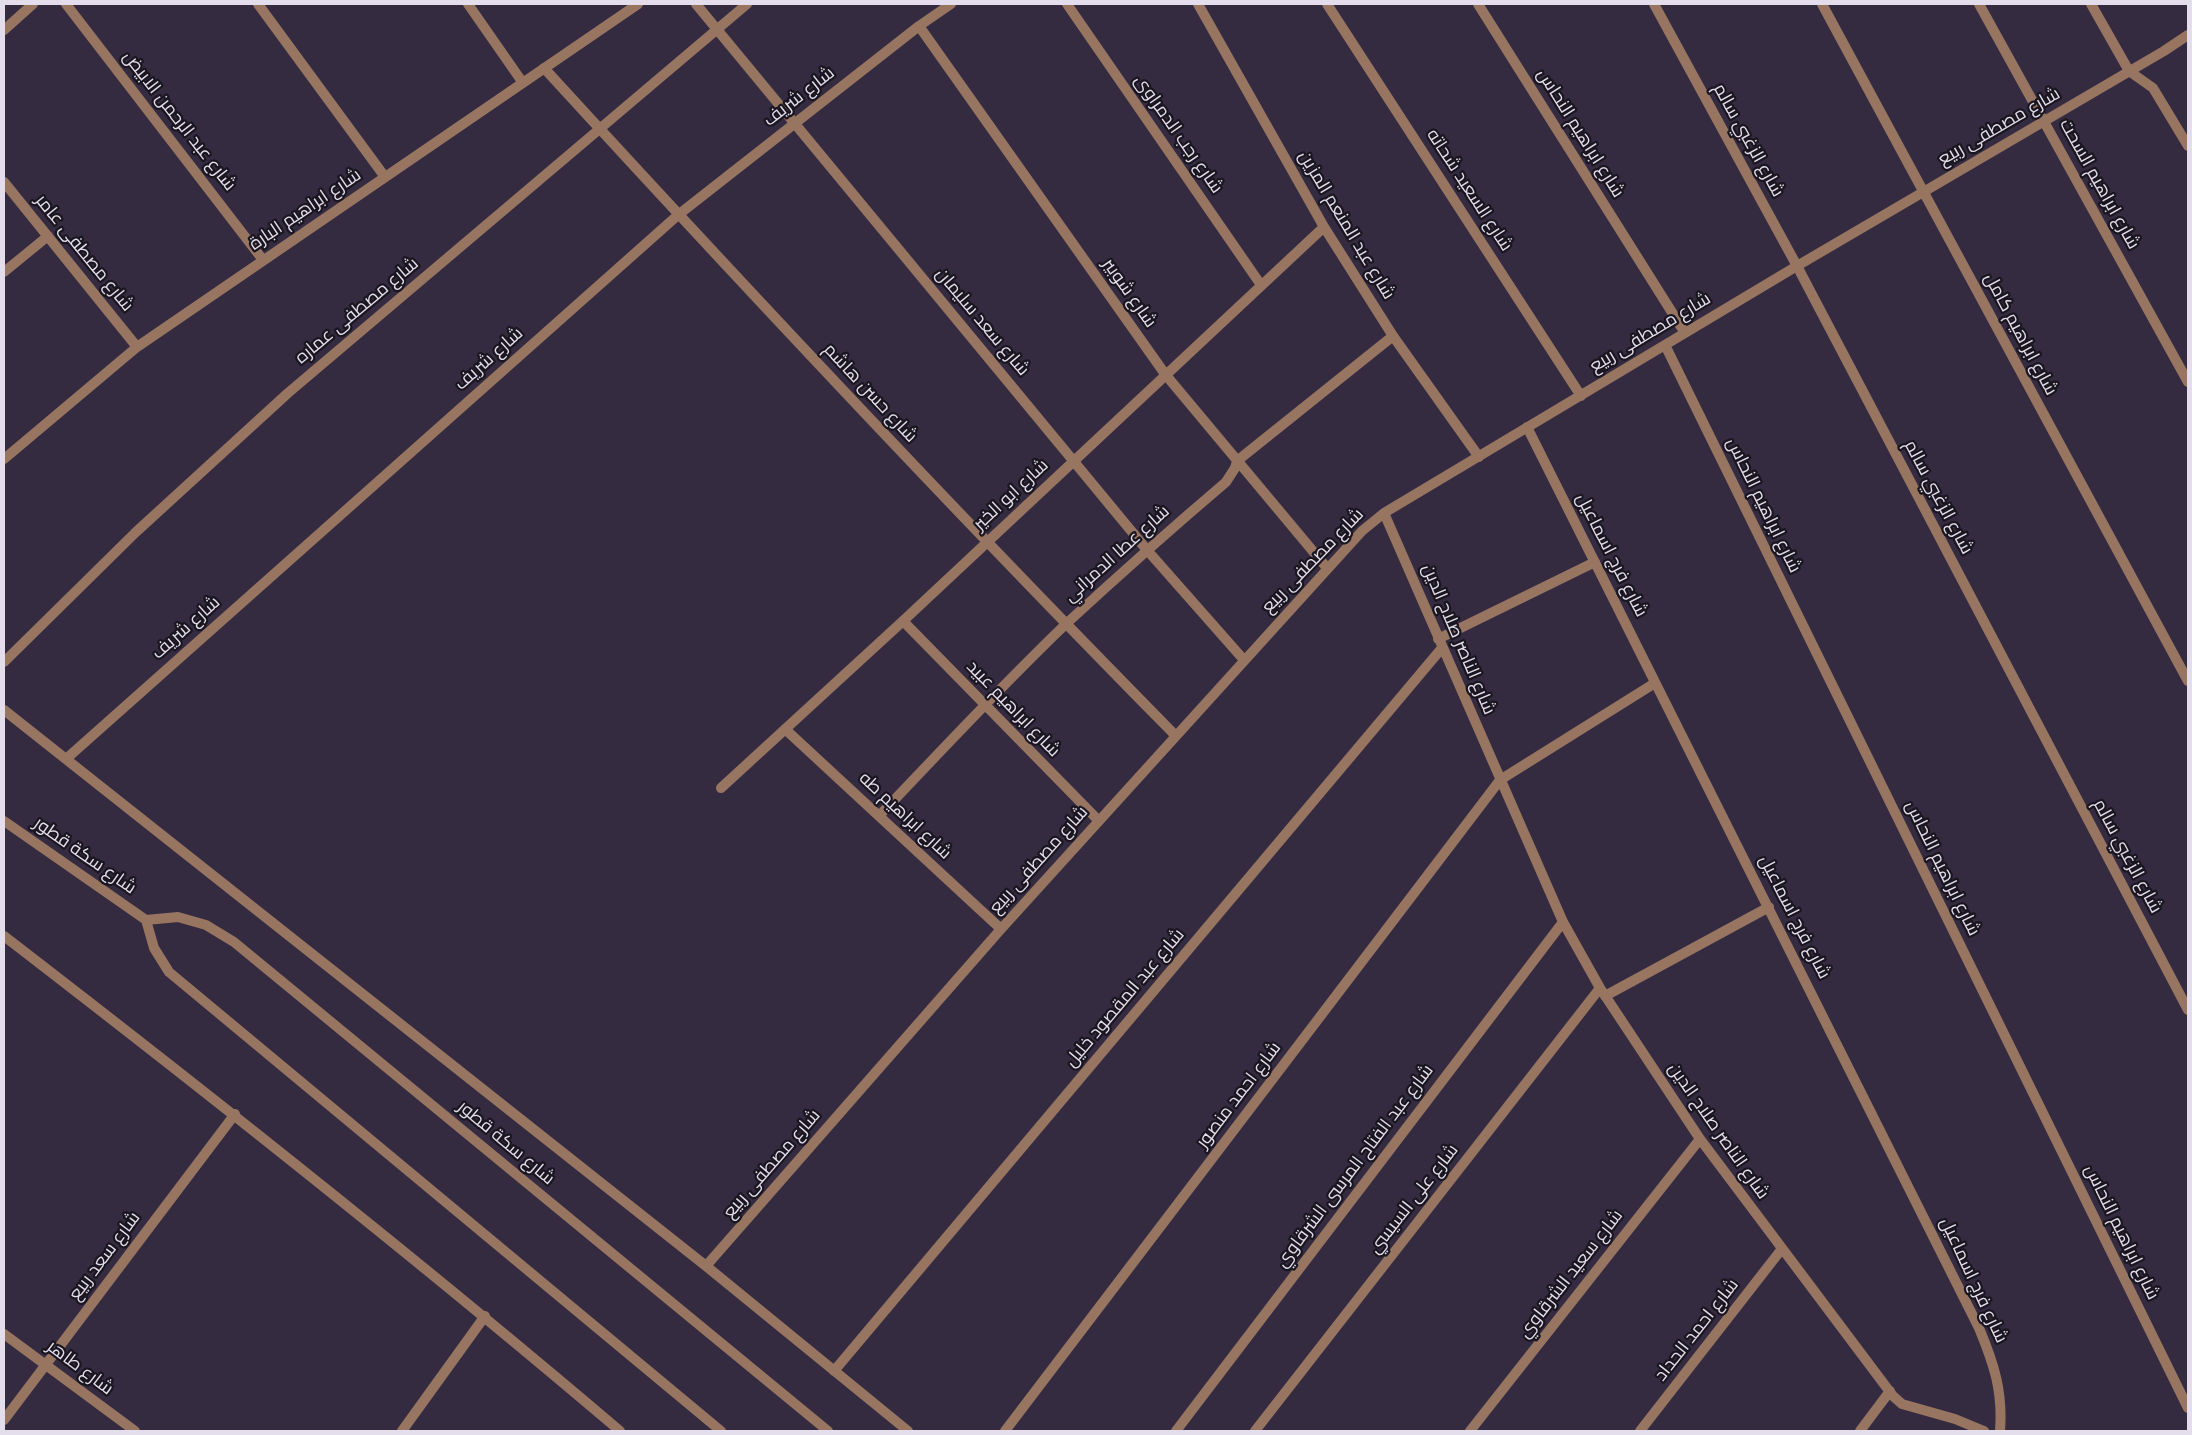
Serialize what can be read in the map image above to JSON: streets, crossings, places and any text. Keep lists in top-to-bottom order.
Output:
{
  "streets": {
    "street": [
      "شارع شريف",
      "شارع عبد الرحمن الابيض",
      "شارع مصطفى ربيع",
      "شارع ابراهيم النحاس",
      "شارع رجب الدمراوى",
      "شارع الزغبي سالم",
      "شارع ابراهيم السحت",
      "شارع السعيد شحاته",
      "شارع ابراهيم البارة",
      "شارع عبد المنعم المزين",
      "شارع مصطفى عامر",
      "شارع شوبير",
      "شارع مصطفى عماره",
      "شارع سعد سليمان",
      "شارع ابراهيم كامل",
      "شارع حسن هاشم",
      "شارع ابو الخير",
      "شارع عطا الدمراني",
      "شارع فرج اسماعيل",
      "شارع الناصر صلاح الدين",
      "شارع ابراهيم عبيد",
      "شارع ابراهيم طه",
      "شارع سكة قطور",
      "شارع عبد المقصود خليل",
      "شارع احمد منصور",
      "شارع عبد الفتاح المرسى الشرقاوي",
      "شارع على السيسي",
      "شارع سعد ربيع",
      "شارع سعيد الشرقاوي",
      "شارع احمد الحداد",
      "شارع طاهر"
    ]
  },
  "crossings": [
    ["شارع شريف", "شارع شوبير"],
    ["شارع شريف", "شارع سعد سليمان"],
    ["شارع شريف", "شارع حسن هاشم"],
    ["شارع عبد الرحمن الابيض", "شارع ابراهيم البارة"],
    ["شارع مصطفى ربيع", "شارع ابراهيم النحاس"],
    ["شارع مصطفى ربيع", "شارع الزغبي سالم"],
    ["شارع مصطفى ربيع", "شارع ابراهيم السحت"],
    ["شارع مصطفى ربيع", "شارع السعيد شحاته"],
    ["شارع مصطفى ربيع", "شارع عبد المنعم المزين"],
    ["شارع مصطفى ربيع", "شارع شوبير"],
    ["شارع مصطفى ربيع", "شارع سعد سليمان"],
    ["شارع مصطفى ربيع", "شارع ابراهيم كامل"],
    ["شارع مصطفى ربيع", "شارع حسن هاشم"],
    ["شارع مصطفى ربيع", "شارع فرج اسماعيل"],
    ["شارع مصطفى ربيع", "شارع الناصر صلاح الدين"],
    ["شارع مصطفى ربيع", "شارع ابراهيم عبيد"],
    ["شارع مصطفى ربيع", "شارع ابراهيم طه"],
    ["شارع رجب الدمراوى", "شارع ابو الخير"],
    ["شارع ابراهيم البارة", "شارع مصطفى عامر"],
    ["شارع ابراهيم البارة", "شارع حسن هاشم"],
    ["شارع عبد المنعم المزين", "شارع ابو الخير"],
    ["شارع عبد المنعم المزين", "شارع عطا الدمراني"],
    ["شارع شوبير", "شارع ابو الخير"],
    ["شارع شوبير", "شارع عطا الدمراني"],
    ["شارع مصطفى عماره", "شارع سعد سليمان"],
    ["شارع مصطفى عماره", "شارع حسن هاشم"],
    ["شارع سعد سليمان", "شارع ابو الخير"],
    ["شارع سعد سليمان", "شارع عطا الدمراني"],
    ["شارع حسن هاشم", "شارع ابو الخير"],
    ["شارع حسن هاشم", "شارع عطا الدمراني"],
    ["شارع ابو الخير", "شارع ابراهيم عبيد"],
    ["شارع ابو الخير", "شارع ابراهيم طه"],
    ["شارع عطا الدمراني", "شارع ابراهيم عبيد"],
    ["شارع عطا الدمراني", "شارع ابراهيم طه"],
    ["شارع فرج اسماعيل", "شارع على السيسي"],
    ["شارع الناصر صلاح الدين", "شارع عبد المقصود خليل"],
    ["شارع الناصر صلاح الدين", "شارع احمد منصور"],
    ["شارع الناصر صلاح الدين", "شارع عبد الفتاح المرسى الشرقاوي"],
    ["شارع الناصر صلاح الدين", "شارع على السيسي"],
    ["شارع الناصر صلاح الدين", "شارع سعيد الشرقاوي"],
    ["شارع الناصر صلاح الدين", "شارع احمد الحداد"],
    ["شارع سعد ربيع", "شارع طاهر"]
  ]
}
